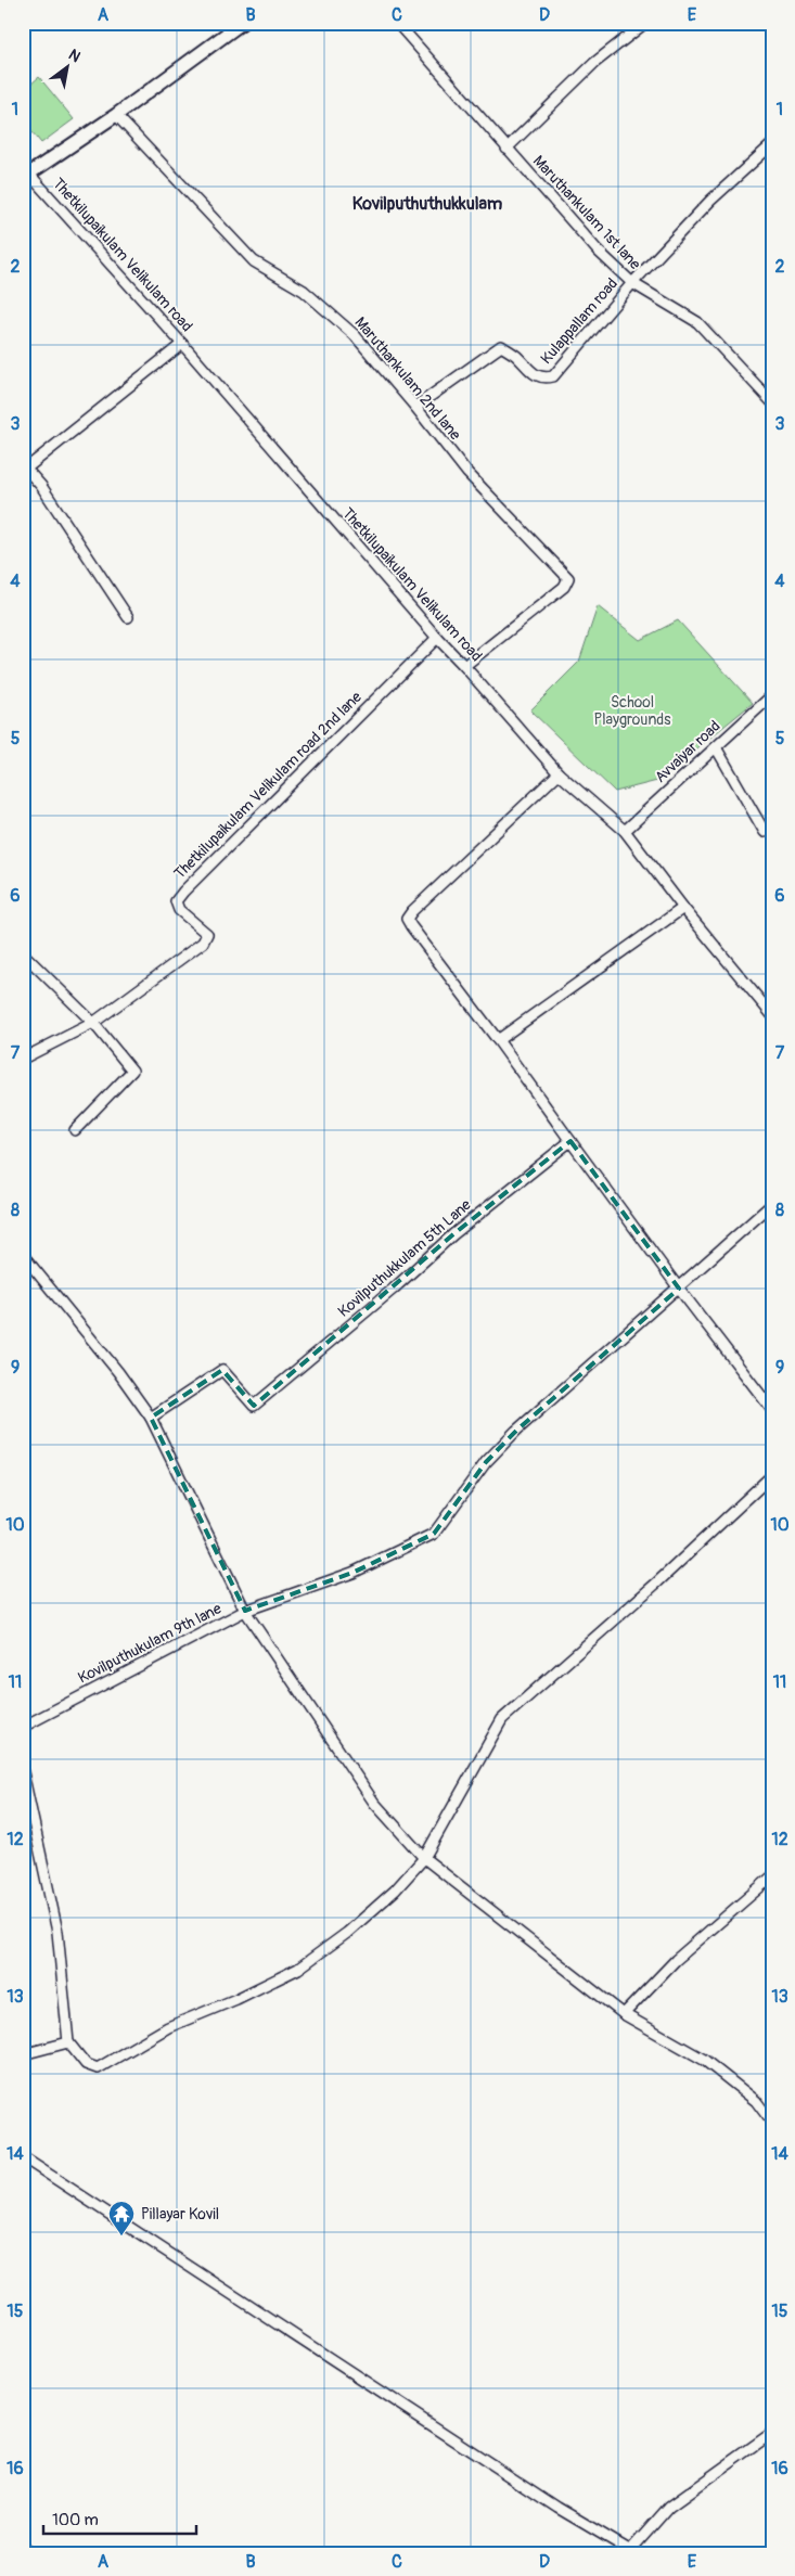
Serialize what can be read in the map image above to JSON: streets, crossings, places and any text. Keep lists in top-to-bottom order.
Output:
{
  "streets": {
    "street": [
      "Maruthankulam 1st lane",
      "Thetkilupaikulam Velikulam road",
      "Kulappallam road",
      "Maruthankulam 2nd lane",
      "Avvaiyar road",
      "Thetkilupaikulam Velikulam road 2nd lane",
      "Kovilputhukkulam 5th Lane",
      "Kovilputhukulam 9th lane"
    ]
  },
  "crossings": [
    ["Maruthankulam 1st lane", "Kulappallam road"],
    ["Thetkilupaikulam Velikulam road", "Maruthankulam 2nd lane"],
    ["Thetkilupaikulam Velikulam road", "Avvaiyar road"],
    ["Thetkilupaikulam Velikulam road", "Thetkilupaikulam Velikulam road 2nd lane"],
    ["Kulappallam road", "Maruthankulam 2nd lane"],
    ["Kovilputhukkulam 5th Lane", "Kovilputhukulam 9th lane"]
  ],
  "districts": ["Kovilputhuthukkulam"],
  "parks": ["School Playgrounds"],
  "places": {
    "temple": ["Pillayar Kovil"]
  },
  "scale_bar": "100 m",
  "north": "top right",
  "grid": {
    "columns": [
      "A",
      "B",
      "C",
      "D",
      "E"
    ],
    "rows": [
      "1",
      "2",
      "3",
      "4",
      "5",
      "6",
      "7",
      "8",
      "9",
      "10",
      "11",
      "12",
      "13",
      "14",
      "15",
      "16"
    ]
  }
}
